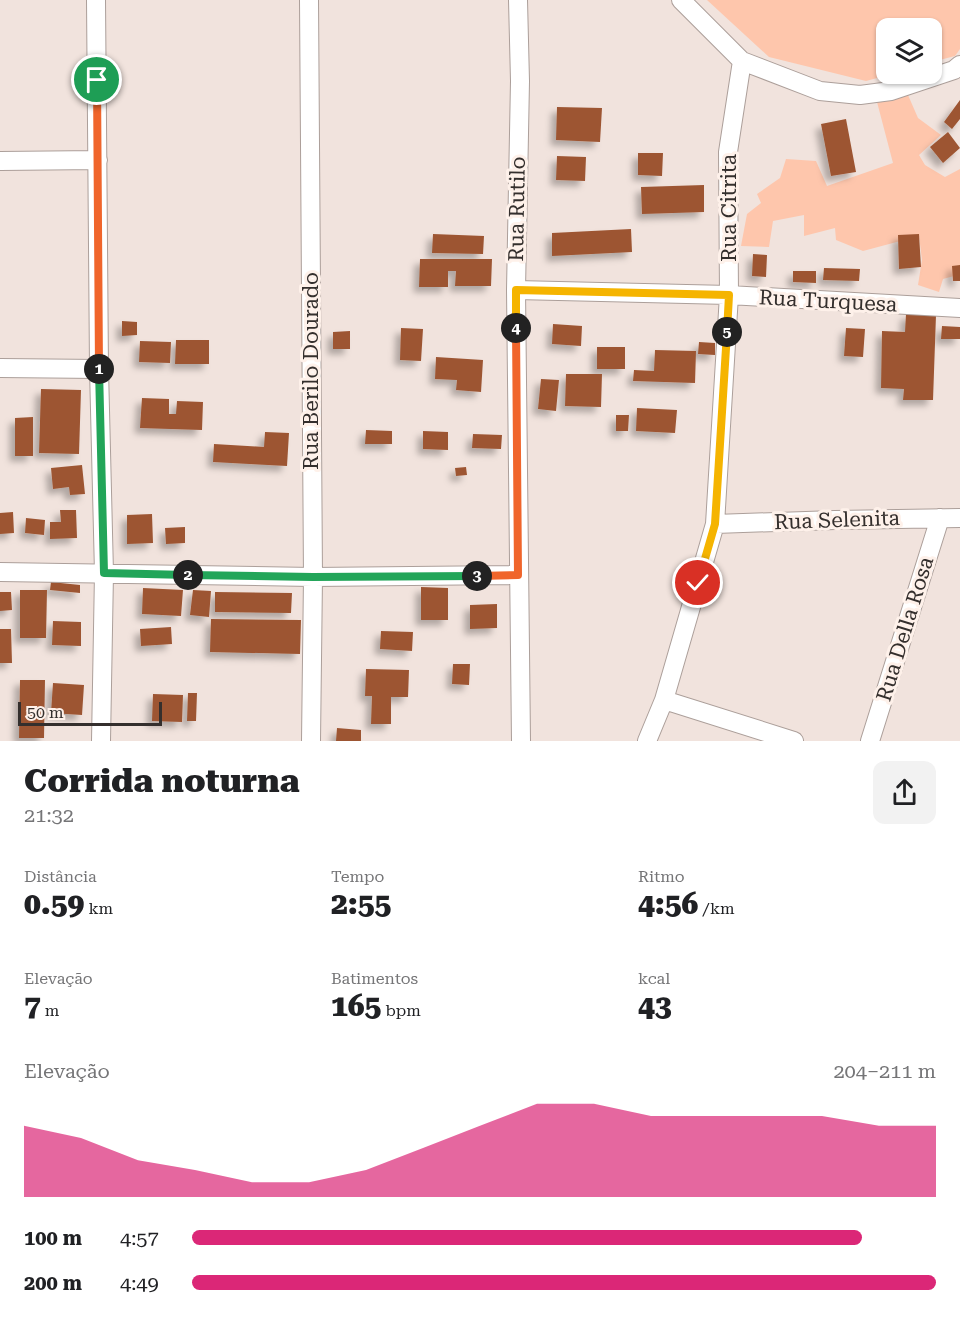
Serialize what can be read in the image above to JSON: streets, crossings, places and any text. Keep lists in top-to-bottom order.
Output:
{
  "streets": {
    "street": [
      "Rua Citrita",
      "Rua Rutilo",
      "Rua Turquesa",
      "Rua Berilo Dourado",
      "Rua Selenita",
      "Rua Della Rosa"
    ]
  },
  "crossings": [
    ["Rua Citrita", "Rua Turquesa"],
    ["Rua Citrita", "Rua Selenita"],
    ["Rua Rutilo", "Rua Turquesa"],
    ["Rua Selenita", "Rua Della Rosa"]
  ],
  "scale_bar": "50 m",
  "page": {
    "pins": [
      "4",
      "5",
      "1",
      "2",
      "3"
    ],
    "scale": "50 m",
    "heading": ["Corrida noturna", "21:32"],
    "stats": [
      ["Distância", "0.59 km"],
      ["Tempo", "2:55"],
      ["Ritmo", "4:56 /km"],
      ["Elevação", "7 m"],
      ["Batimentos", "165 bpm"],
      ["kcal", "43"]
    ],
    "chart": ["Elevação", "204–211 m"],
    "list": [
      {
        "name": "100 m",
        "note": "4:57"
      },
      {
        "name": "200 m",
        "note": "4:49"
      }
    ]
  }
}
